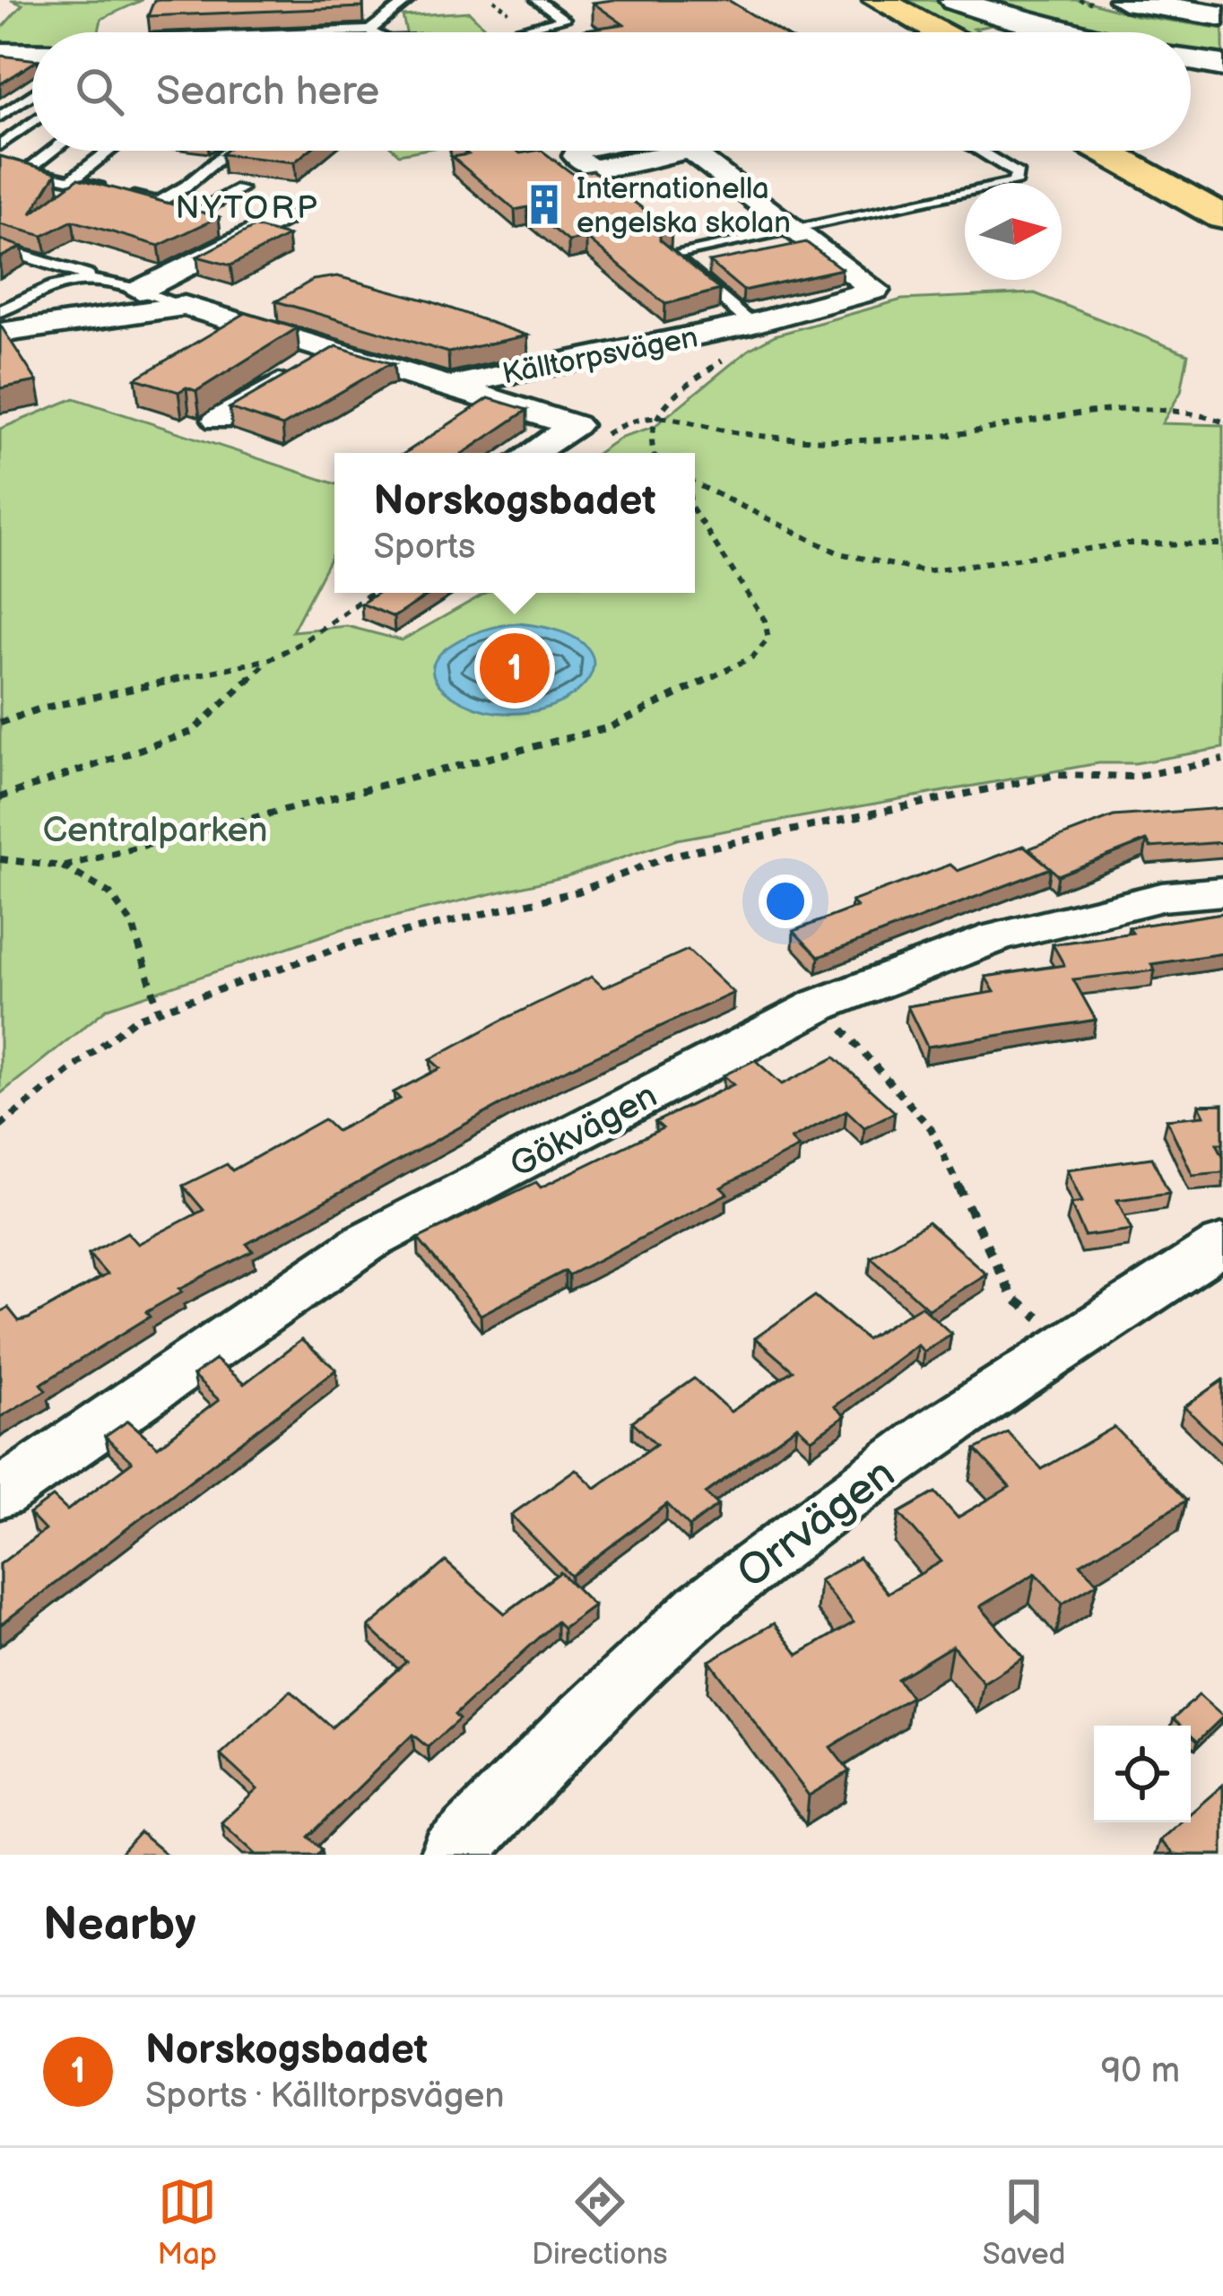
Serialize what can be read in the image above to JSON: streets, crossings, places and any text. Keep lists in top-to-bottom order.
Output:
{
  "streets": {
    "street": ["Källtorpsvägen", "Gökvägen", "Orrvägen"]
  },
  "districts": ["NYTORP"],
  "parks": ["Centralparken"],
  "places": {
    "building": ["Internationella engelska skolan"]
  },
  "north": "right",
  "page": {
    "search": "Search here",
    "popup": ["Norskogsbadet", "Sports"],
    "pins": "1",
    "heading": "Nearby",
    "list": [
      {
        "mark": "1",
        "name": "Norskogsbadet",
        "note": "Sports · Källtorpsvägen",
        "value": "90 m"
      }
    ],
    "nav": ["Map", "Directions", "Saved"]
  }
}
